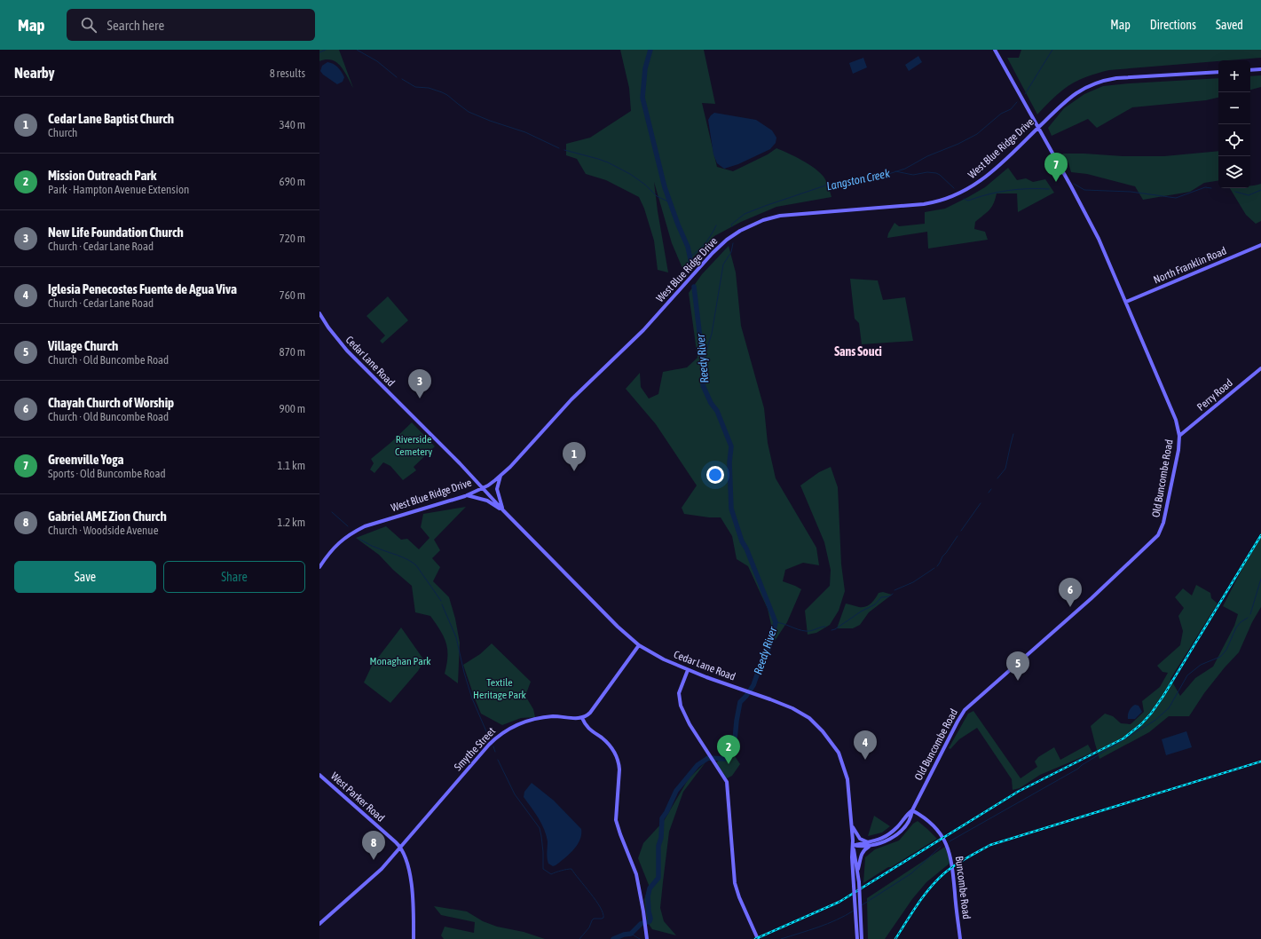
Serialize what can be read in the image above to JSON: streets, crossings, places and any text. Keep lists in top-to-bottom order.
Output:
{
  "streets": {
    "street": [
      "West Blue Ridge Drive",
      "North Franklin Road",
      "Cedar Lane Road",
      "Perry Road",
      "Old Buncombe Road",
      "Smythe Street",
      "West Parker Road",
      "Buncombe Road"
    ]
  },
  "crossings": [
    ["West Blue Ridge Drive", "Cedar Lane Road"],
    ["West Blue Ridge Drive", "Old Buncombe Road"],
    ["North Franklin Road", "Old Buncombe Road"],
    ["Cedar Lane Road", "Old Buncombe Road"],
    ["Perry Road", "Old Buncombe Road"],
    ["Old Buncombe Road", "Buncombe Road"],
    ["Smythe Street", "West Parker Road"]
  ],
  "districts": ["Sans Souci"],
  "water": ["Langston Creek", "Reedy River"],
  "parks": ["Riverside Cemetery", "Monaghan Park", "Textile Heritage Park"],
  "page": {
    "header": "Map",
    "search": "Search here",
    "nav": ["Map", "Directions", "Saved"],
    "heading": ["Nearby", "8 results"],
    "map_buttons": ["+", "−"],
    "list": [
      {
        "mark": "1",
        "name": "Cedar Lane Baptist Church",
        "note": "Church",
        "value": "340 m"
      },
      {
        "mark": "2",
        "name": "Mission Outreach Park",
        "note": "Park · Hampton Avenue Extension",
        "value": "690 m"
      },
      {
        "mark": "3",
        "name": "New Life Foundation Church",
        "note": "Church · Cedar Lane Road",
        "value": "720 m"
      },
      {
        "mark": "4",
        "name": "Iglesia Penecostes Fuente de Agua Viva",
        "note": "Church · Cedar Lane Road",
        "value": "760 m"
      },
      {
        "mark": "5",
        "name": "Village Church",
        "note": "Church · Old Buncombe Road",
        "value": "870 m"
      },
      {
        "mark": "6",
        "name": "Chayah Church of Worship",
        "note": "Church · Old Buncombe Road",
        "value": "900 m"
      },
      {
        "mark": "7",
        "name": "Greenville Yoga",
        "note": "Sports · Old Buncombe Road",
        "value": "1.1 km"
      },
      {
        "mark": "8",
        "name": "Gabriel AME Zion Church",
        "note": "Church · Woodside Avenue",
        "value": "1.2 km"
      }
    ],
    "pins": [
      "7",
      "3",
      "1",
      "6",
      "5",
      "4",
      "2",
      "8"
    ],
    "buttons": ["Save", "Share"]
  }
}
